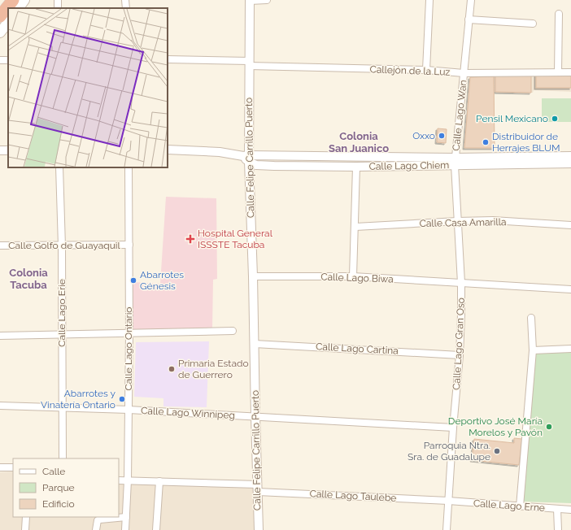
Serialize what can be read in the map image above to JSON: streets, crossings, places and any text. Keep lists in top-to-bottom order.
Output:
{
  "streets": {
    "street": [
      "Callejón de la Luz",
      "Calle Lago Wan",
      "Calle Felipe Carrillo Puerto",
      "Calle Lago Chiem",
      "Calle Casa Amarilla",
      "Calle Golfo de Guayaquil",
      "Calle Lago Biwa",
      "Calle Lago Erie",
      "Calle Lago Gran Oso",
      "Calle Lago Ontario",
      "Calle Lago Cartina",
      "Calle Lago Winnipeg",
      "Calle Lago Taulebe",
      "Calle Lago Erne"
    ]
  },
  "crossings": [
    ["Callejón de la Luz", "Calle Lago Wan"],
    ["Callejón de la Luz", "Calle Felipe Carrillo Puerto"],
    ["Calle Lago Wan", "Calle Lago Chiem"],
    ["Calle Lago Wan", "Calle Lago Gran Oso"],
    ["Calle Felipe Carrillo Puerto", "Calle Lago Chiem"],
    ["Calle Felipe Carrillo Puerto", "Calle Lago Biwa"],
    ["Calle Felipe Carrillo Puerto", "Calle Lago Cartina"],
    ["Calle Felipe Carrillo Puerto", "Calle Lago Winnipeg"],
    ["Calle Felipe Carrillo Puerto", "Calle Lago Taulebe"],
    ["Calle Lago Chiem", "Calle Lago Gran Oso"],
    ["Calle Casa Amarilla", "Calle Lago Gran Oso"],
    ["Calle Golfo de Guayaquil", "Calle Lago Erie"],
    ["Calle Golfo de Guayaquil", "Calle Lago Ontario"],
    ["Calle Lago Biwa", "Calle Lago Gran Oso"],
    ["Calle Lago Erie", "Calle Lago Winnipeg"],
    ["Calle Lago Gran Oso", "Calle Lago Cartina"],
    ["Calle Lago Gran Oso", "Calle Lago Winnipeg"],
    ["Calle Lago Gran Oso", "Calle Lago Taulebe"],
    ["Calle Lago Gran Oso", "Calle Lago Erne"],
    ["Calle Lago Ontario", "Calle Lago Winnipeg"],
    ["Calle Lago Ontario", "Calle Lago Taulebe"],
    ["Calle Lago Taulebe", "Calle Lago Erne"]
  ],
  "districts": ["Colonia San Juanico", "Colonia Tacuba"],
  "places": {
    "other": [
      "Pensil Mexicano",
      "Oxxo",
      "Distribuidor de Herrajes BLUM",
      "Abarrotes Génesis",
      "Primaria Estado de Guerrero",
      "Abarrotes y Vinatería Ontario",
      "Deportivo José María Morelos y Pavón",
      "Parroquia Ntra. Sra. de Guadalupe"
    ],
    "health": ["Hospital General ISSSTE Tacuba"]
  },
  "legend": ["Calle", "Parque", "Edificio"]
}
